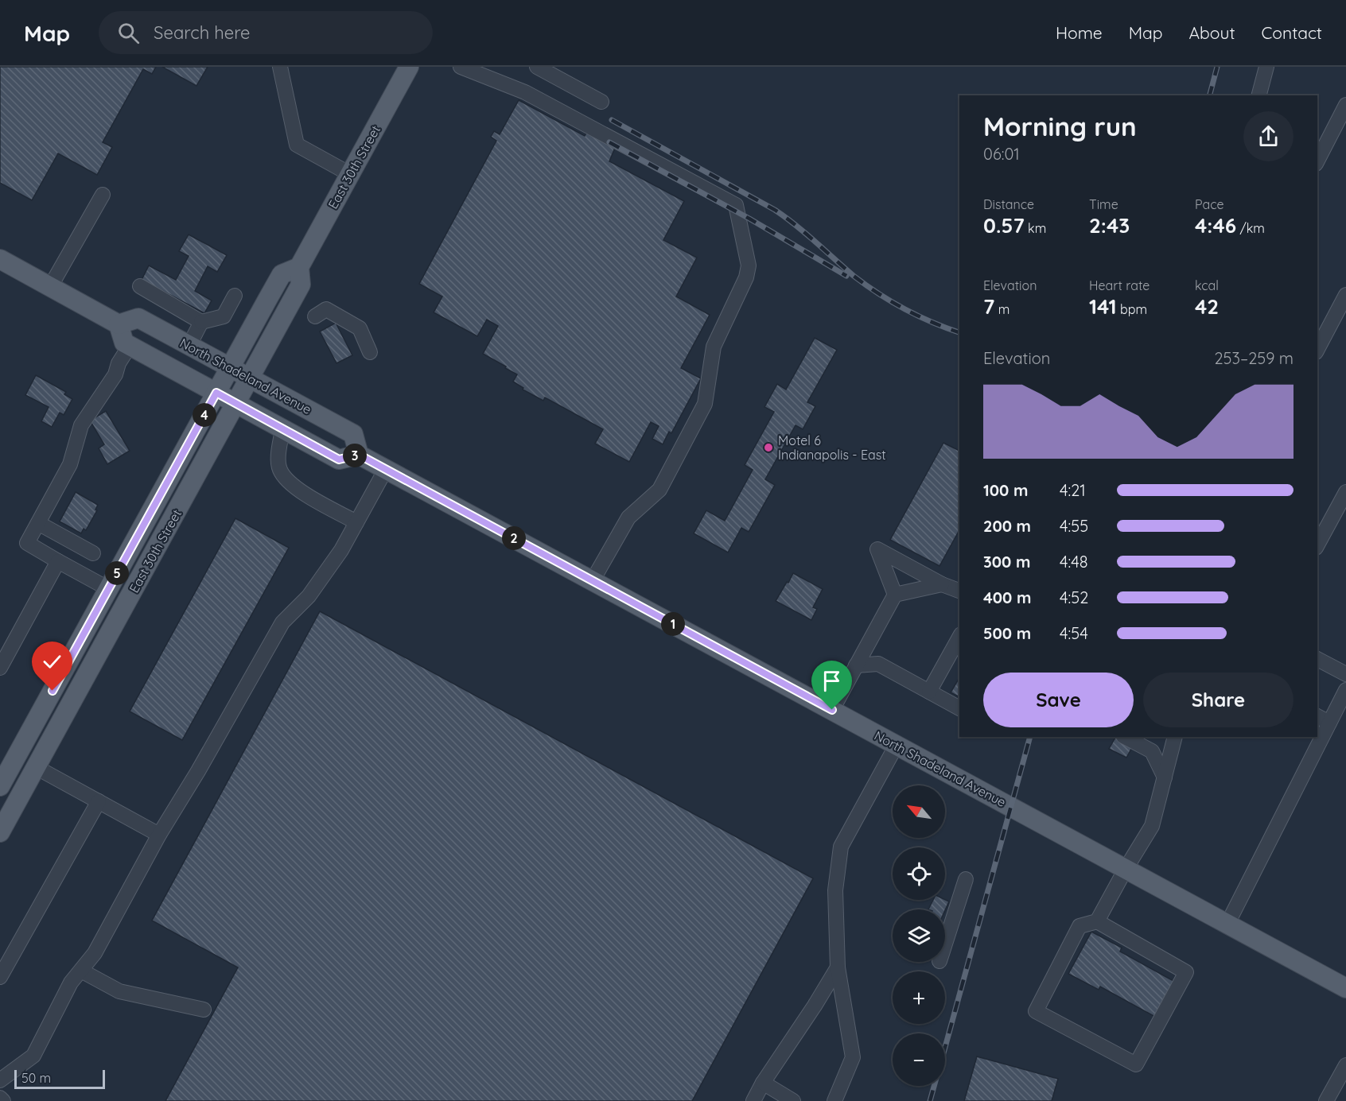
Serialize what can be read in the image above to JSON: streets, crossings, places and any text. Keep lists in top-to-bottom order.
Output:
{
  "streets": {
    "main road": ["East 30th Street", "North Shadeland Avenue"]
  },
  "crossings": [
    ["East 30th Street", "North Shadeland Avenue"]
  ],
  "places": ["Motel 6 Indianapolis - East"],
  "scale_bar": "50 m",
  "north": "top left",
  "page": {
    "header": "Map",
    "search": "Search here",
    "nav": [
      "Home",
      "Map",
      "About",
      "Contact"
    ],
    "heading": ["Morning run", "06:01"],
    "stats": [
      ["Distance", "0.57 km"],
      ["Time", "2:43"],
      ["Pace", "4:46 /km"],
      ["Elevation", "7 m"],
      ["Heart rate", "141 bpm"],
      ["kcal", "42"]
    ],
    "chart": ["Elevation", "253–259 m"],
    "pins": [
      "4",
      "3",
      "2",
      "5",
      "1"
    ],
    "list": [
      {
        "name": "100 m",
        "note": "4:21"
      },
      {
        "name": "200 m",
        "note": "4:55"
      },
      {
        "name": "300 m",
        "note": "4:48"
      },
      {
        "name": "400 m",
        "note": "4:52"
      },
      {
        "name": "500 m",
        "note": "4:54"
      }
    ],
    "buttons": ["Save", "Share"],
    "map_buttons": ["+", "−"],
    "scale": "50 m"
  }
}
